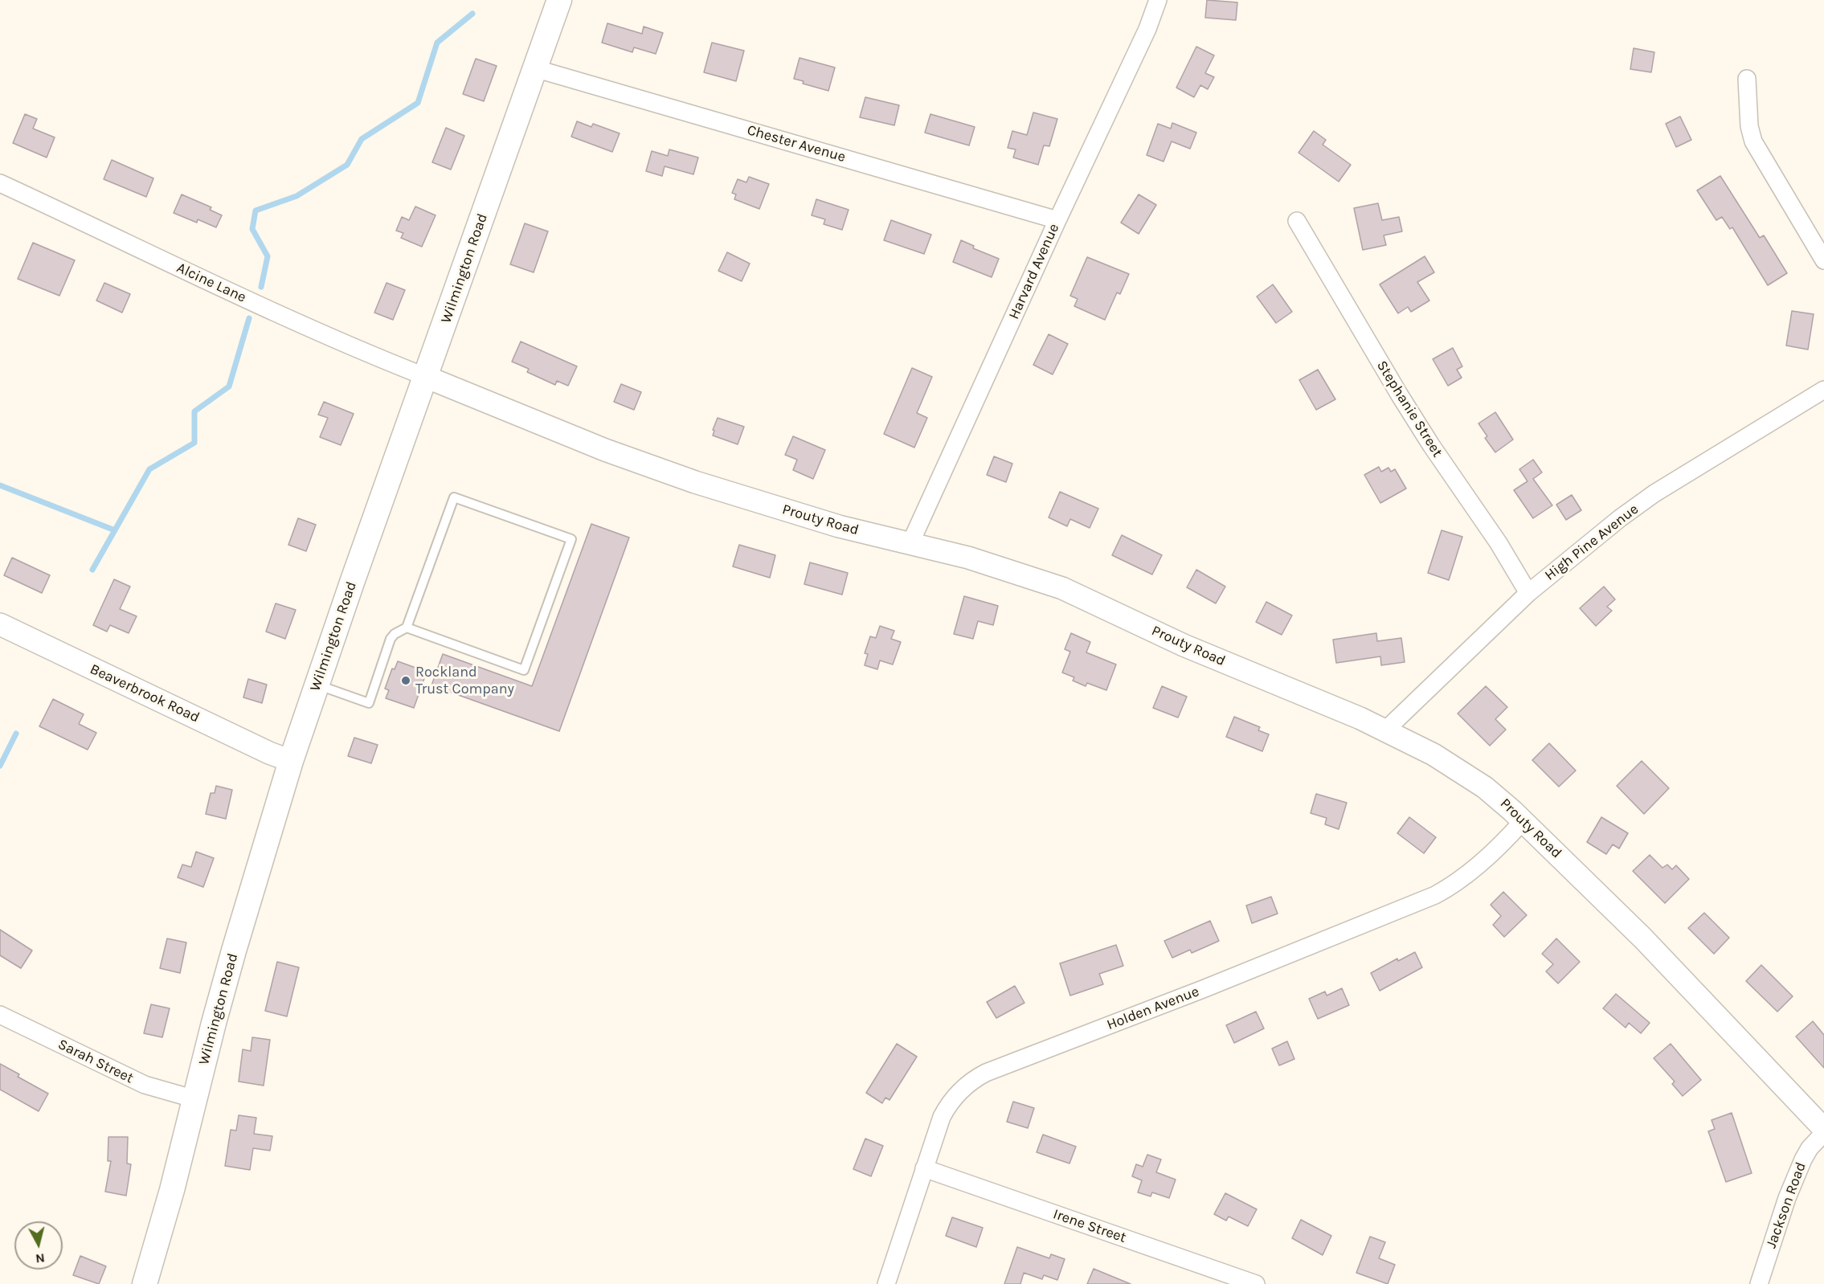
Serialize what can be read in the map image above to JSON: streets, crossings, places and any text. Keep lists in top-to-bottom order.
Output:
{
  "streets": {
    "main road": ["Wilmington Road"],
    "street": [
      "Chester Avenue",
      "Harvard Avenue",
      "Alcine Lane",
      "Stephanie Street",
      "Prouty Road",
      "High Pine Avenue",
      "Beaverbrook Road",
      "Holden Avenue",
      "Sarah Street",
      "Jackson Road",
      "Irene Street"
    ]
  },
  "crossings": [
    ["Chester Avenue", "Wilmington Road"],
    ["Chester Avenue", "Harvard Avenue"],
    ["Wilmington Road", "Alcine Lane"],
    ["Wilmington Road", "Prouty Road"],
    ["Wilmington Road", "Beaverbrook Road"],
    ["Wilmington Road", "Sarah Street"],
    ["Harvard Avenue", "Prouty Road"],
    ["Alcine Lane", "Prouty Road"],
    ["Stephanie Street", "High Pine Avenue"],
    ["Prouty Road", "High Pine Avenue"],
    ["Prouty Road", "Holden Avenue"],
    ["Prouty Road", "Jackson Road"],
    ["Holden Avenue", "Irene Street"]
  ],
  "places": ["Rockland Trust Company"],
  "north": "bottom"
}
